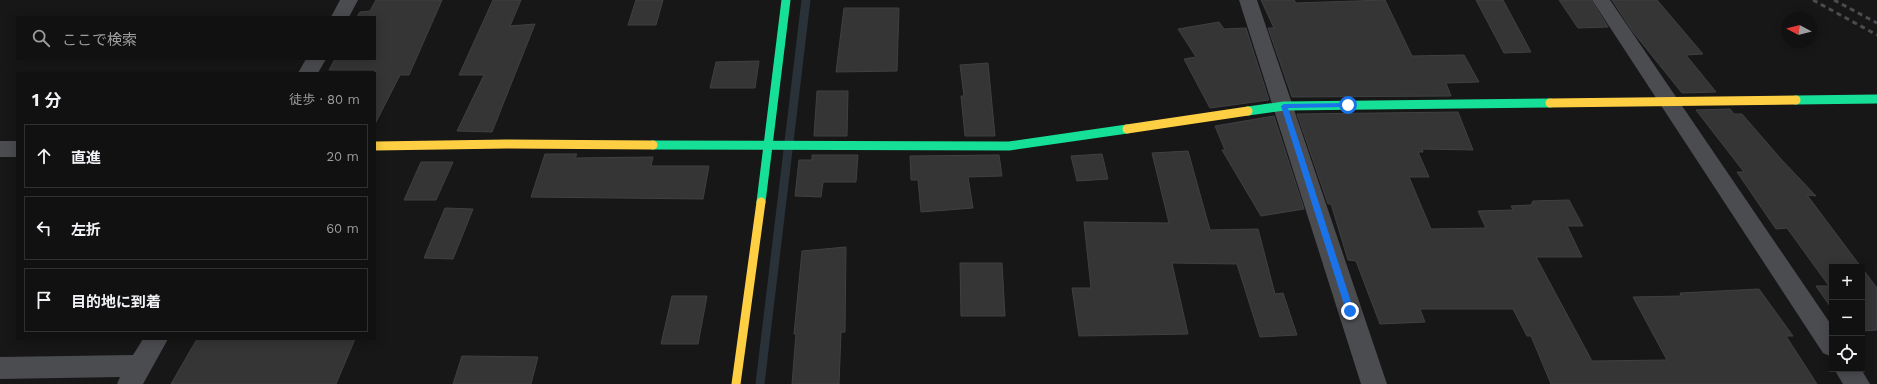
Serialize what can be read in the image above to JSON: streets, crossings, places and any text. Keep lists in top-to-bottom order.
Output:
{
  "north": "left",
  "page": {
    "search": "ここで検索",
    "heading": ["1 分", "徒歩 · 80 m"],
    "list": [
      ["直進", "20 m"],
      ["左折", "60 m"],
      "目的地に到着"
    ],
    "map_buttons": ["+", "−"]
  }
}
